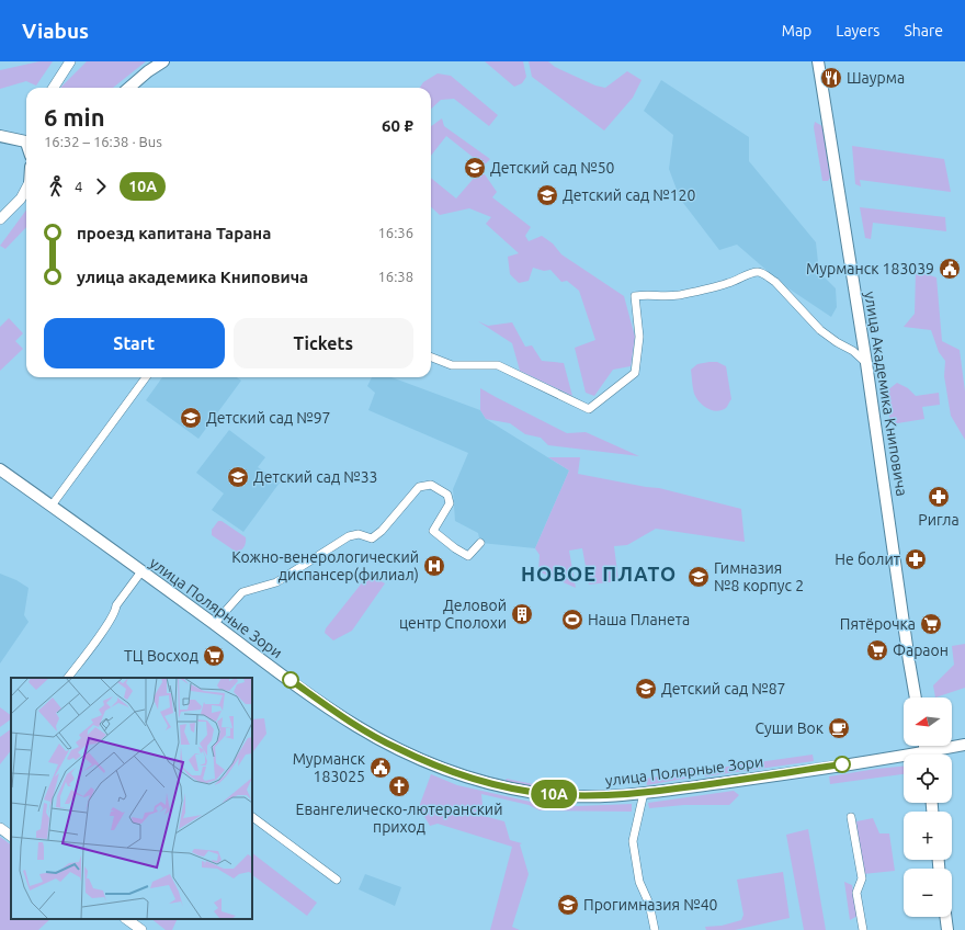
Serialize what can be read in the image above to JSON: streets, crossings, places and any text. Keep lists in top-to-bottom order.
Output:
{
  "streets": {
    "main road": ["улица Академика Книповича", "улица Полярные Зори"]
  },
  "districts": ["НОВОЕ ПЛАТО"],
  "places": {
    "restaurant": ["Шаурма"],
    "school or university": [
      "Детский сад №50",
      "Детский сад №120",
      "Детский сад №97",
      "Детский сад №33",
      "Гимназия №8 корпус 2",
      "Детский сад №87",
      "Прогимназия №40"
    ],
    "public building": ["Мурманск 183039", "Мурманск 183025"],
    "pharmacy": ["Ригла", "Не болит"],
    "hospital": ["Кожно-венерологический диспансер(филиал)"],
    "building": ["Деловой центр Сполохи"],
    "sports": ["Наша Планета"],
    "supermarket": ["Пятёрочка", "Фараон", "ТЦ Восход"],
    "cafe": ["Суши Вок"],
    "church": ["Евангелическо-лютеранский приход"]
  },
  "lines": ["bus line 10А"],
  "north": "left",
  "page": {
    "header": "Viabus",
    "nav": ["Map", "Layers", "Share"],
    "on_map": "10А",
    "heading": ["6 min", "16:32 – 16:38 · Bus", "60 ₽"],
    "legs": ["4", "10А"],
    "list": [
      {
        "name": "проезд капитана Тарана",
        "value": "16:36"
      },
      {
        "name": "улица академика Книповича",
        "value": "16:38"
      }
    ],
    "buttons": ["Start", "Tickets"],
    "map_buttons": ["+", "−"]
  }
}
